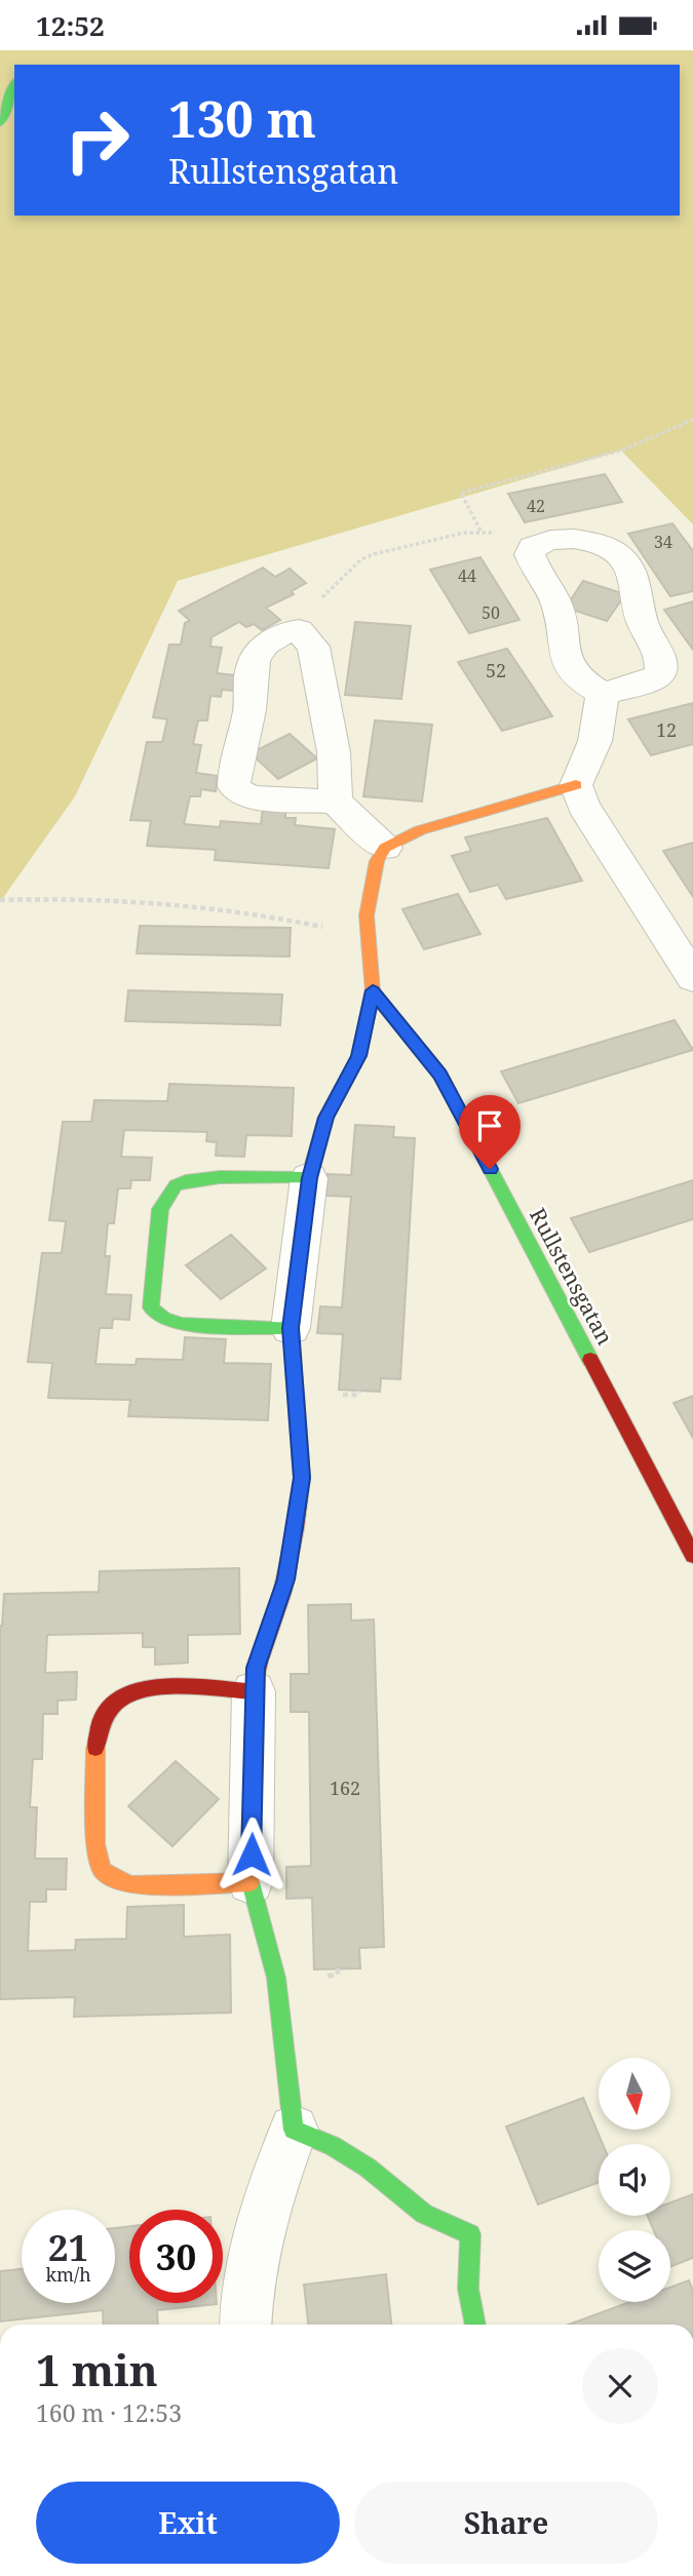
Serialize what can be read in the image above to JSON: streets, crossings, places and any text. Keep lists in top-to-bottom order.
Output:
{
  "streets": {
    "main road": ["Rullstensgatan"]
  },
  "house_numbers": [
    "42",
    "34",
    "44",
    "50",
    "52",
    "12",
    "162"
  ],
  "north": "bottom",
  "page": {
    "status": "12:52",
    "turn": ["130 m", "Rullstensgatan"],
    "speed": "21 km/h",
    "limit": "30",
    "heading": ["1 min", "160 m · 12:53"],
    "buttons": ["Exit", "Share"]
  }
}
